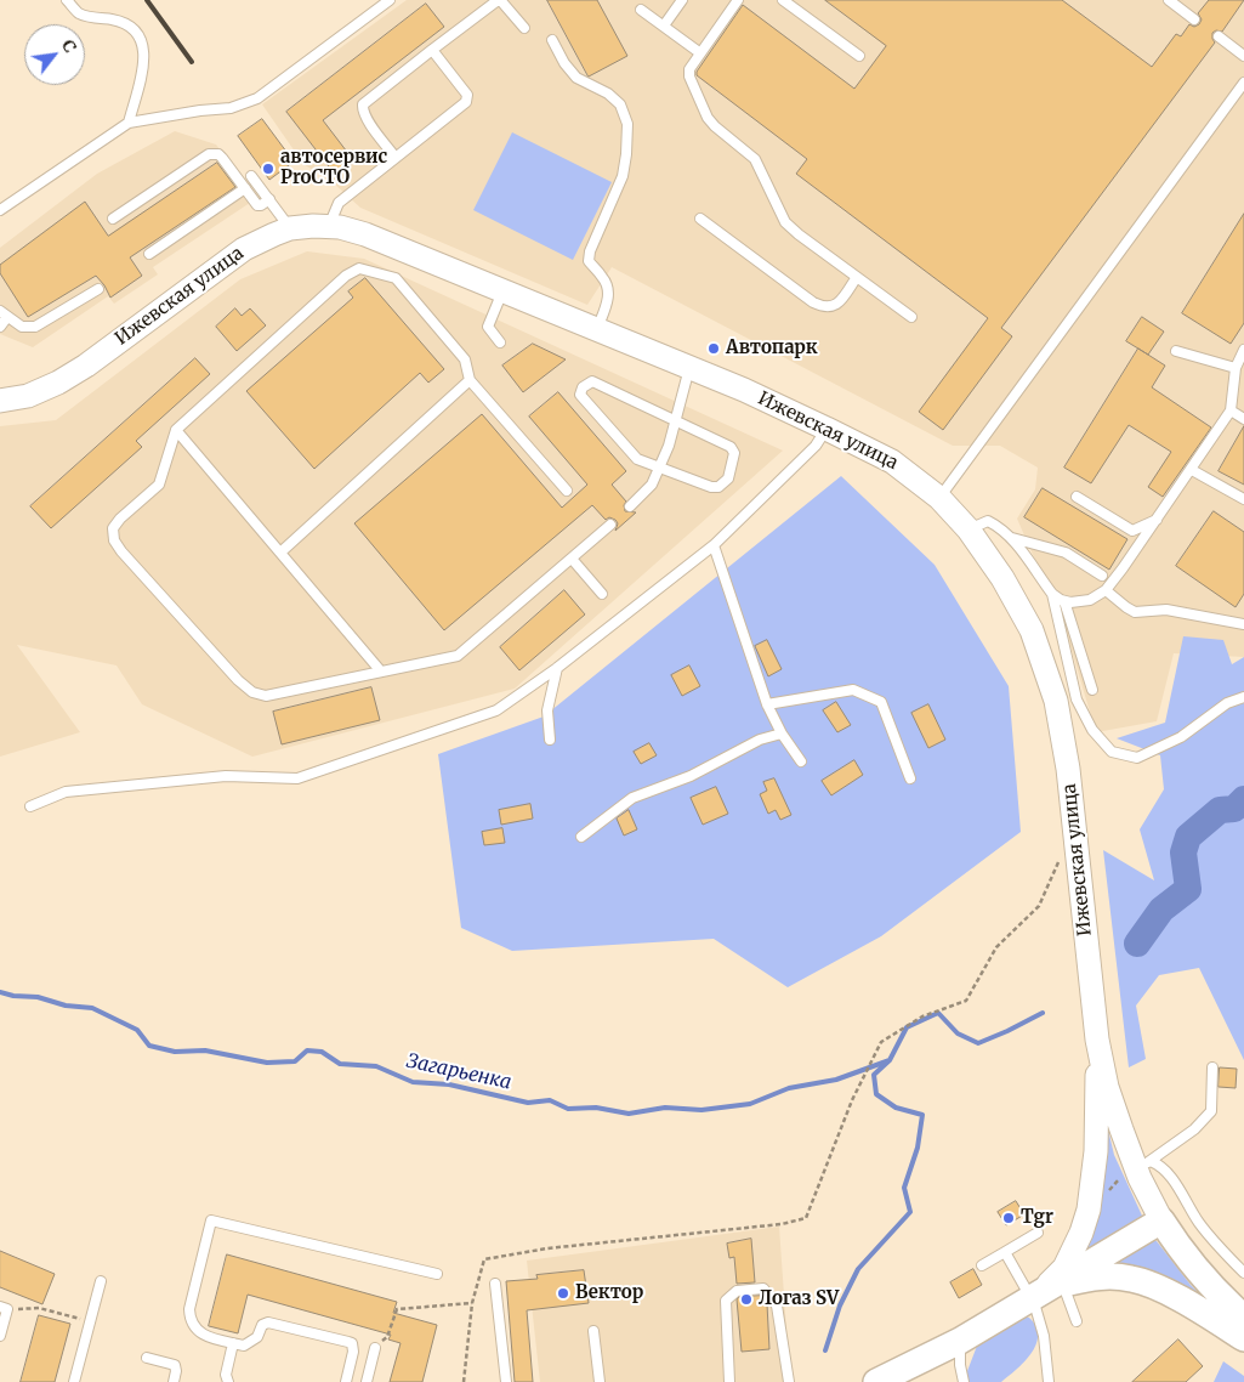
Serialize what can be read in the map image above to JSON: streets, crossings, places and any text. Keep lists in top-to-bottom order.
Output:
{
  "streets": {
    "main road": ["Ижевская улица"]
  },
  "water": ["Загарьенка"],
  "places": [
    "автосервис ProСТО",
    "Автопарк",
    "Tgr",
    "Вектор",
    "Логаз SV"
  ],
  "north": "top right"
}
